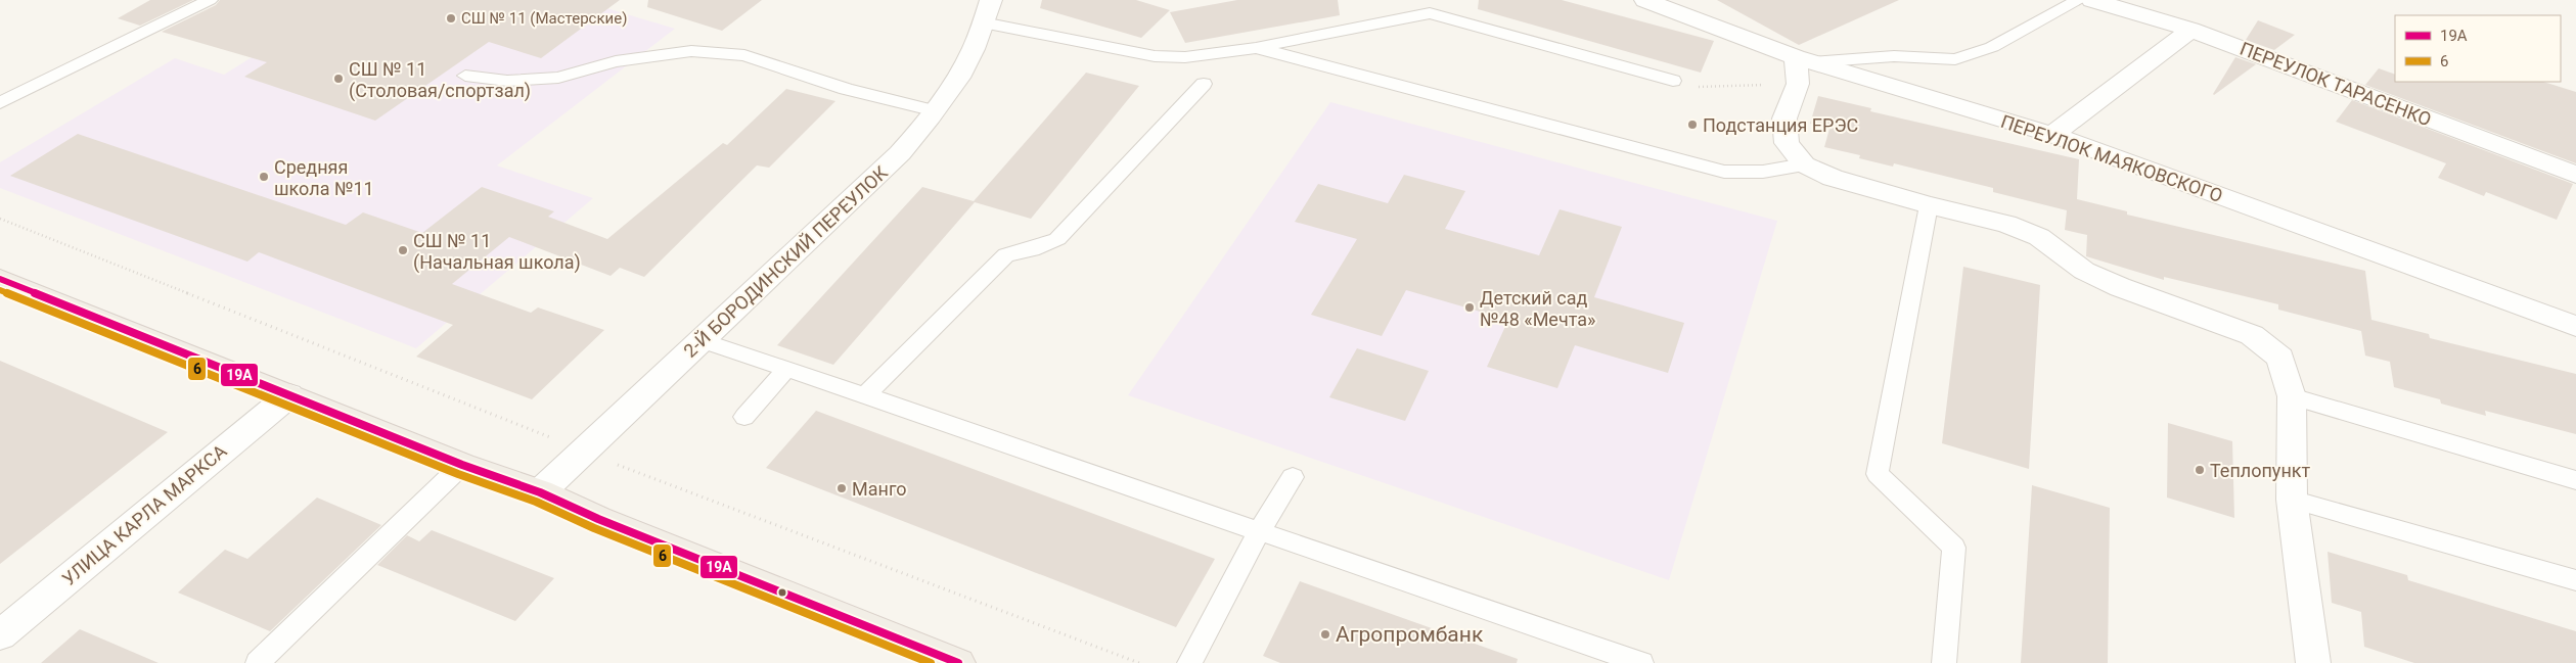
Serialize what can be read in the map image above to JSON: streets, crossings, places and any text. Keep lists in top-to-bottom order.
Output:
{
  "streets": {
    "street": [
      "ПЕРЕУЛОК ТАРАСЕНКО",
      "ПЕРЕУЛОК МАЯКОВСКОГО",
      "2-Й БОРОДИНСКИЙ ПЕРЕУЛОК",
      "УЛИЦА КАРЛА МАРКСА"
    ]
  },
  "places": [
    "СШ № 11 (Мастерские)",
    "СШ № 11 (Столовая/спортзал)",
    "Подстанция ЕРЭС",
    "Средняя школа №11",
    "СШ № 11 (Начальная школа)",
    "Детский сад №48 «Мечта»",
    "Теплопункт",
    "Манго",
    "Агропромбанк"
  ],
  "lines": ["transit line 19А", "transit line 6"],
  "legend": ["19А", "6"]
}
